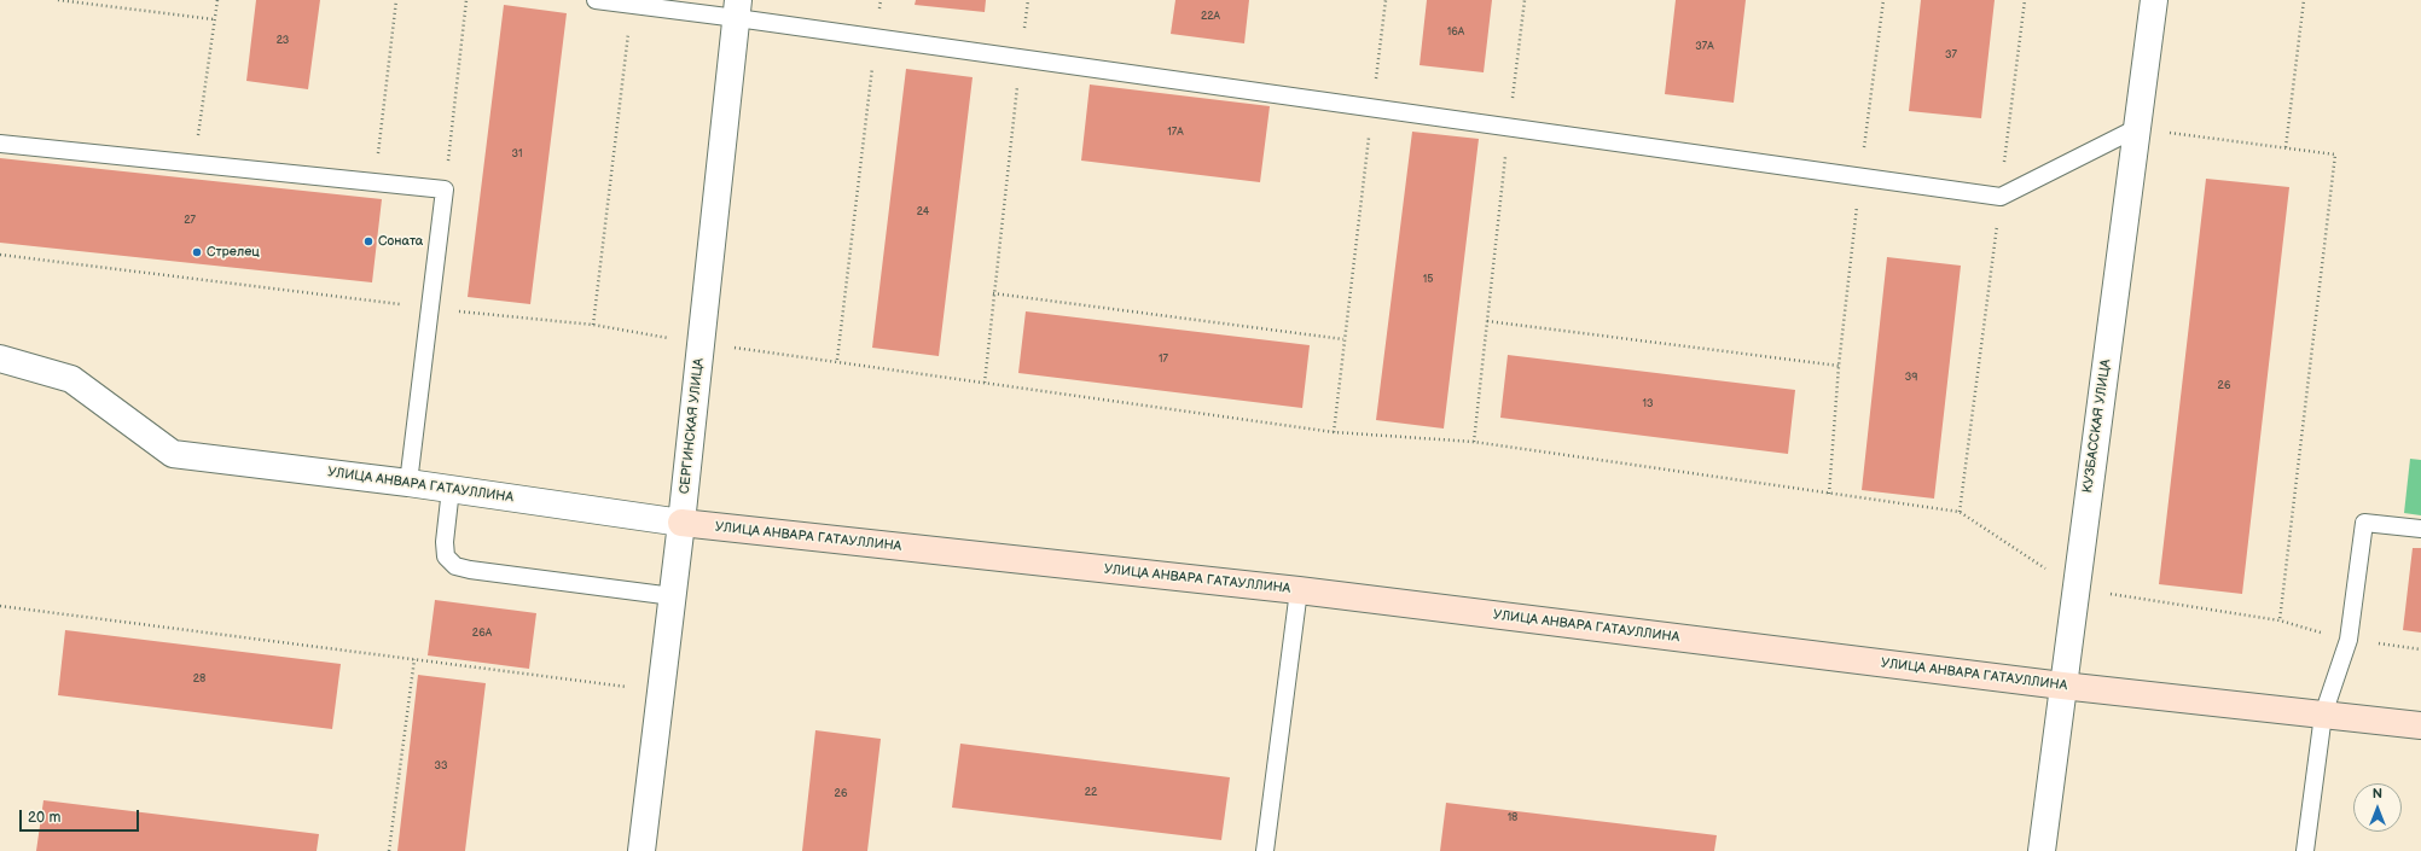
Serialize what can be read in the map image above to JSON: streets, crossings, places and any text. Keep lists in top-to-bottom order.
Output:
{
  "streets": {
    "street": ["СЕРГИНСКАЯ УЛИЦА", "КУЗБАССКАЯ УЛИЦА", "УЛИЦА АНВАРА ГАТАУЛЛИНА"]
  },
  "crossings": [
    ["СЕРГИНСКАЯ УЛИЦА", "УЛИЦА АНВАРА ГАТАУЛЛИНА"],
    ["КУЗБАССКАЯ УЛИЦА", "УЛИЦА АНВАРА ГАТАУЛЛИНА"]
  ],
  "places": ["Соната", "Стрелец"],
  "house_numbers": [
    "22А",
    "16А",
    "23",
    "37А",
    "37",
    "17А",
    "31",
    "24",
    "27",
    "15",
    "17",
    "39",
    "26",
    "13",
    "26А",
    "28",
    "33",
    "22",
    "26",
    "18"
  ],
  "scale_bar": "20 m",
  "north": "top"
}
